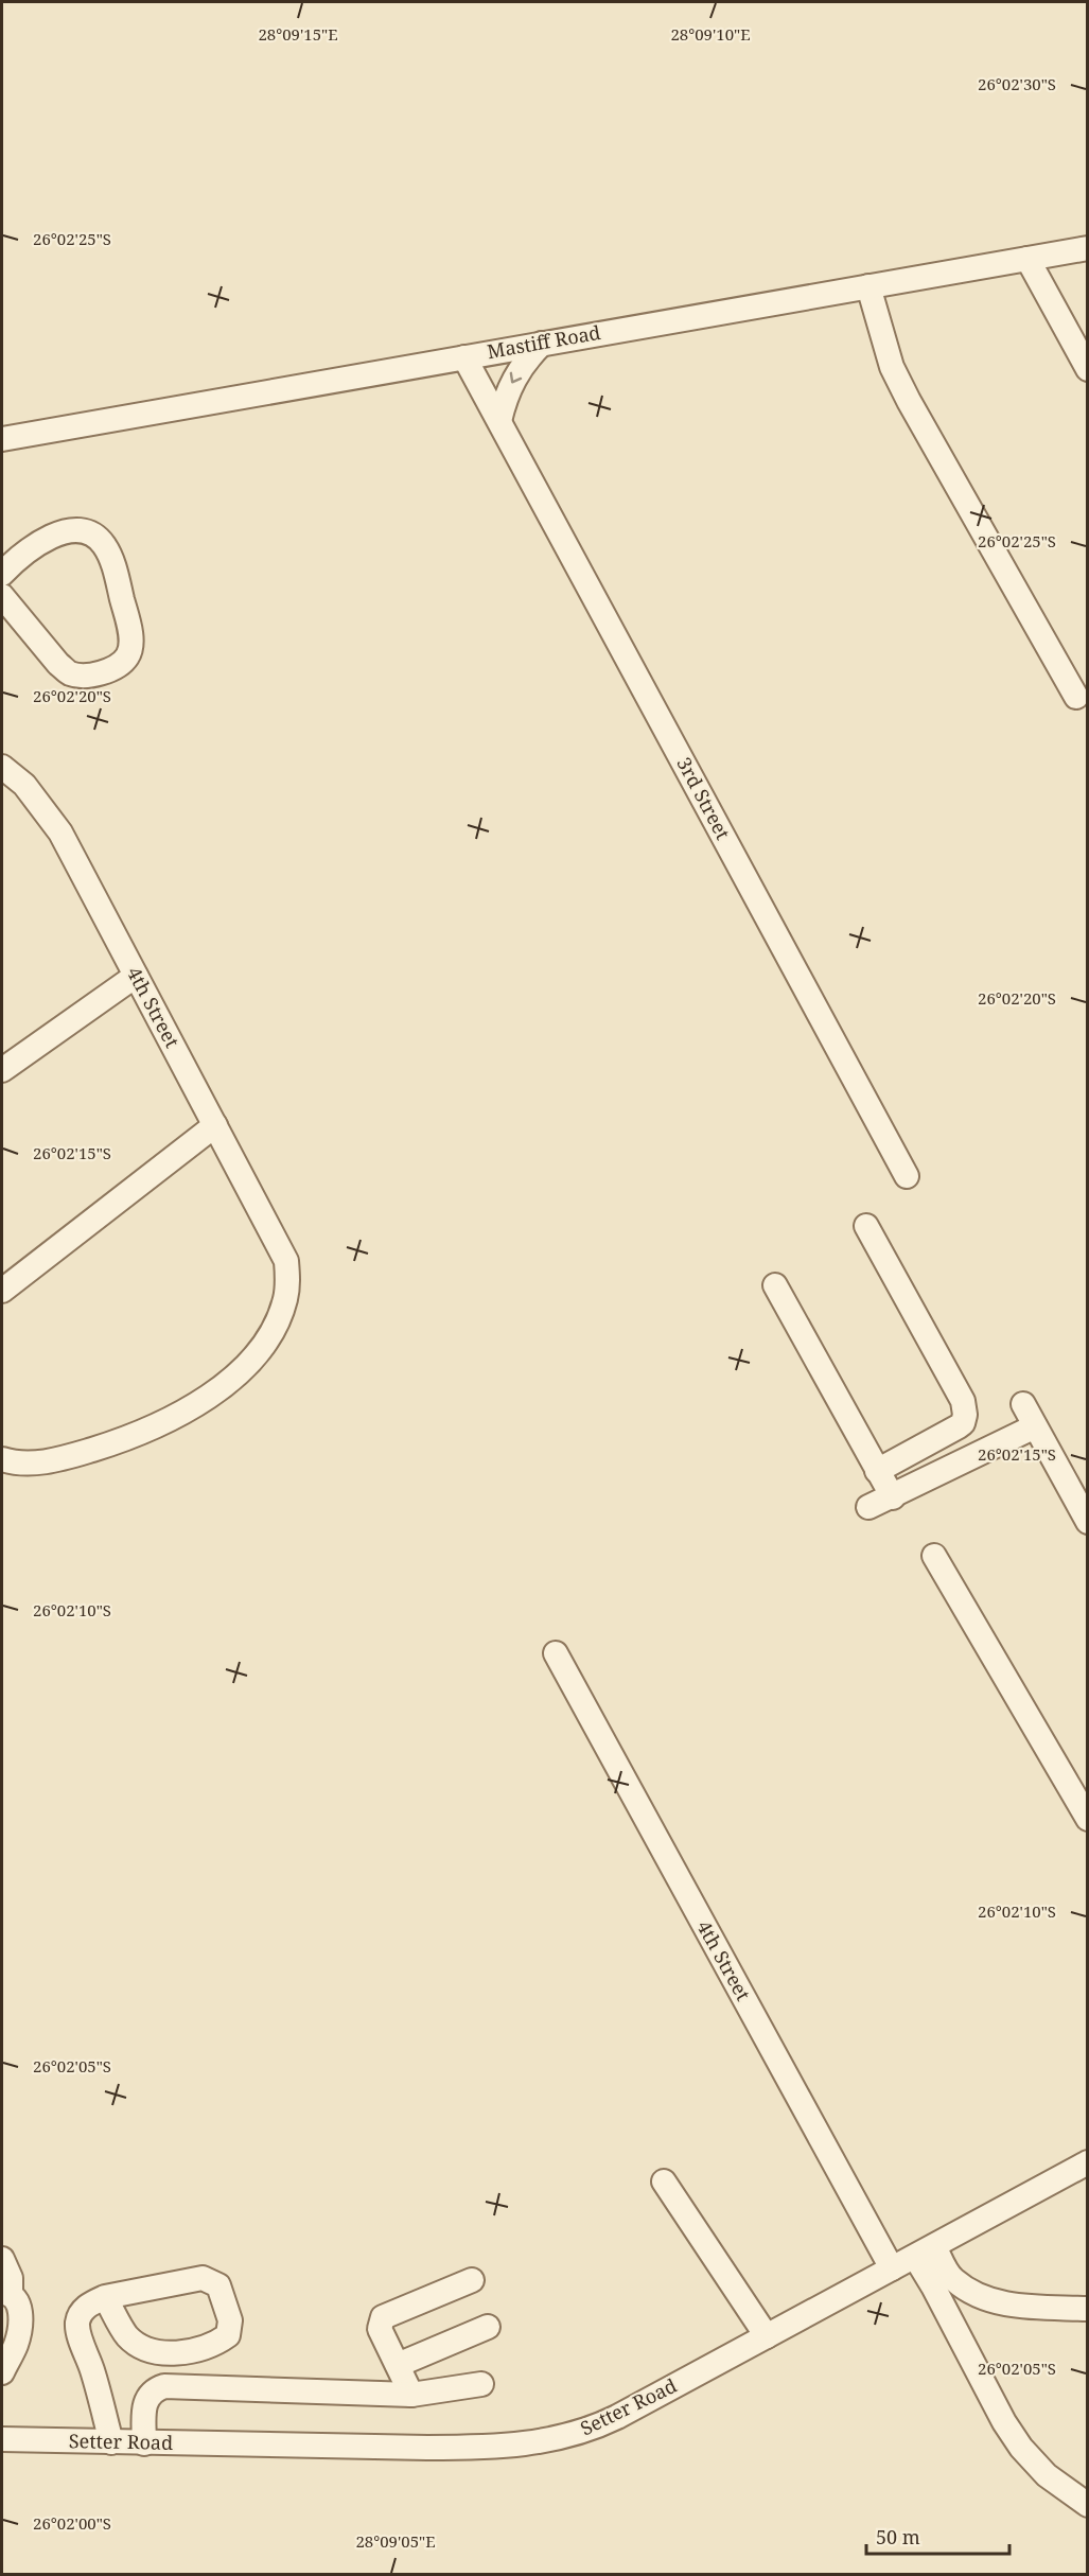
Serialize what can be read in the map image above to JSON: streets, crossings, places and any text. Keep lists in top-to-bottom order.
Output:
{
  "streets": {
    "street": [
      "Mastiff Road",
      "3rd Street",
      "4th Street",
      "Setter Road"
    ]
  },
  "crossings": [
    ["Mastiff Road", "3rd Street"],
    ["4th Street", "Setter Road"]
  ],
  "scale_bar": "50 m",
  "coordinates": [
    "28°09'15\"E",
    "28°09'10\"E",
    "26°02'30\"S",
    "26°02'25\"S",
    "26°02'20\"S",
    "26°02'15\"S",
    "26°02'10\"S",
    "26°02'05\"S",
    "26°02'00\"S",
    "28°09'05\"E"
  ]
}
